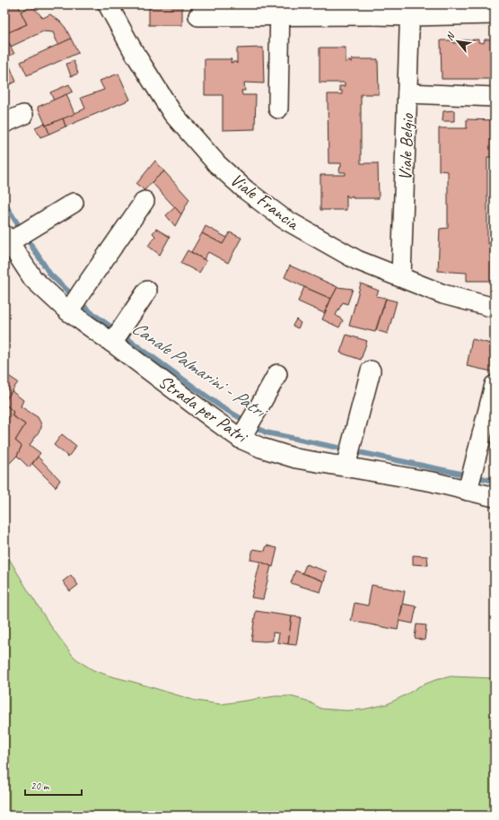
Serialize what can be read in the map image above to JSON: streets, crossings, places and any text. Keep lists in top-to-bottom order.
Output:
{
  "streets": {
    "street": ["Viale Belgio", "Viale Francia", "Strada per Patri"]
  },
  "crossings": [
    ["Viale Belgio", "Viale Francia"]
  ],
  "water": ["Canale Palmarini - Patri"],
  "scale_bar": "20 m",
  "north": "top left"
}
